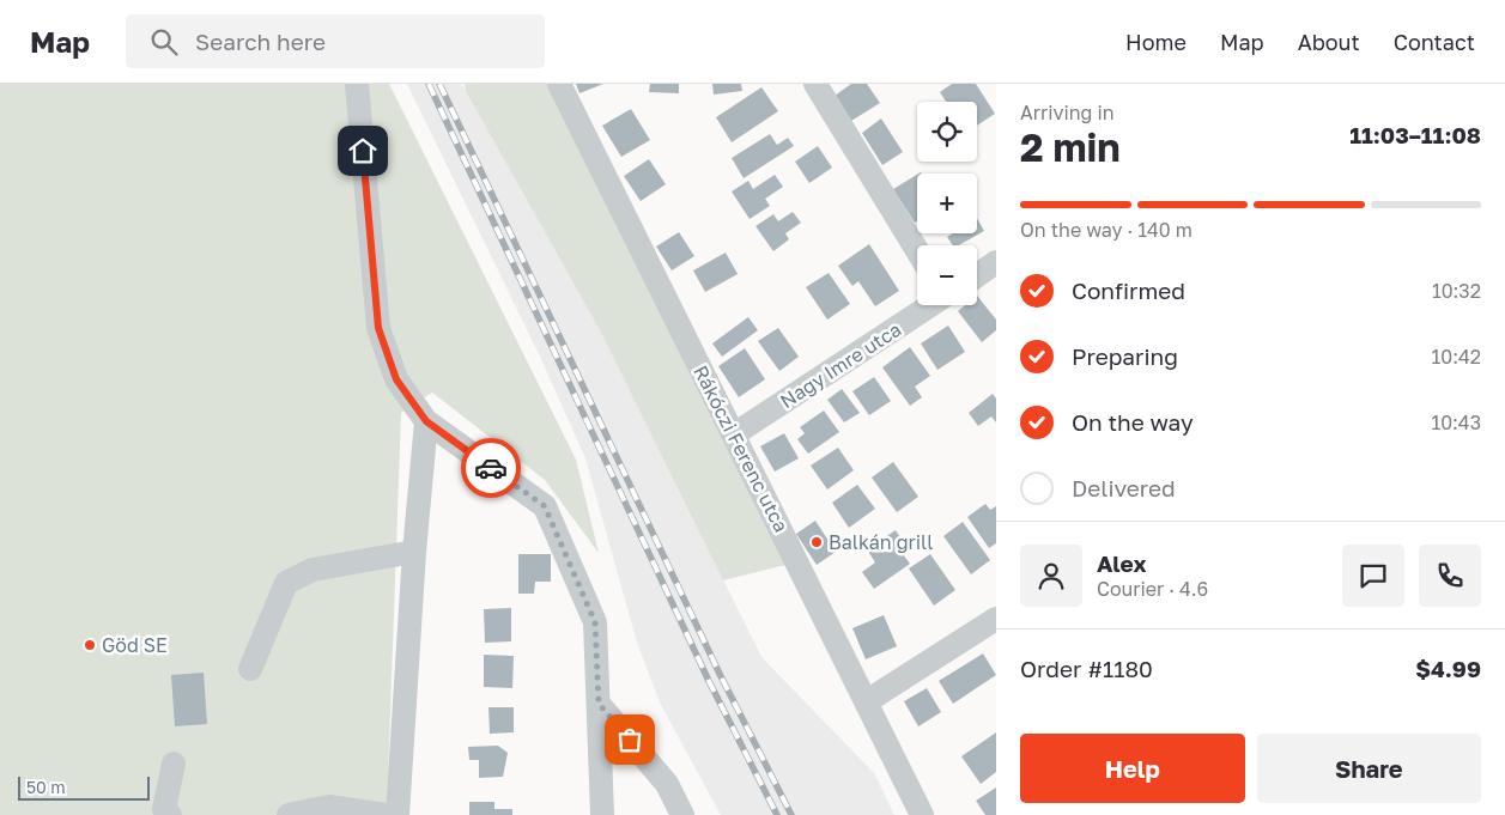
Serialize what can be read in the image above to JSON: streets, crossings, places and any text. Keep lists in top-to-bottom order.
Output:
{
  "streets": {
    "street": ["Nagy Imre utca", "Rákóczi Ferenc utca"]
  },
  "crossings": [
    ["Nagy Imre utca", "Rákóczi Ferenc utca"]
  ],
  "places": ["Balkán grill", "Göd SE"],
  "scale_bar": "50 m",
  "page": {
    "header": "Map",
    "search": "Search here",
    "nav": [
      "Home",
      "Map",
      "About",
      "Contact"
    ],
    "heading": ["2 min", "Arriving in", "11:03–11:08"],
    "panel": [
      "Alex",
      "Courier · 4.6",
      "Order #1180",
      "$4.99"
    ],
    "map_buttons": ["+", "−"],
    "bar": "On the way · 140 m",
    "list": [
      ["Confirmed", "10:32"],
      ["Preparing", "10:42"],
      ["On the way", "10:43"],
      "Delivered"
    ],
    "buttons": ["Help", "Share"],
    "scale": "50 m"
  }
}
